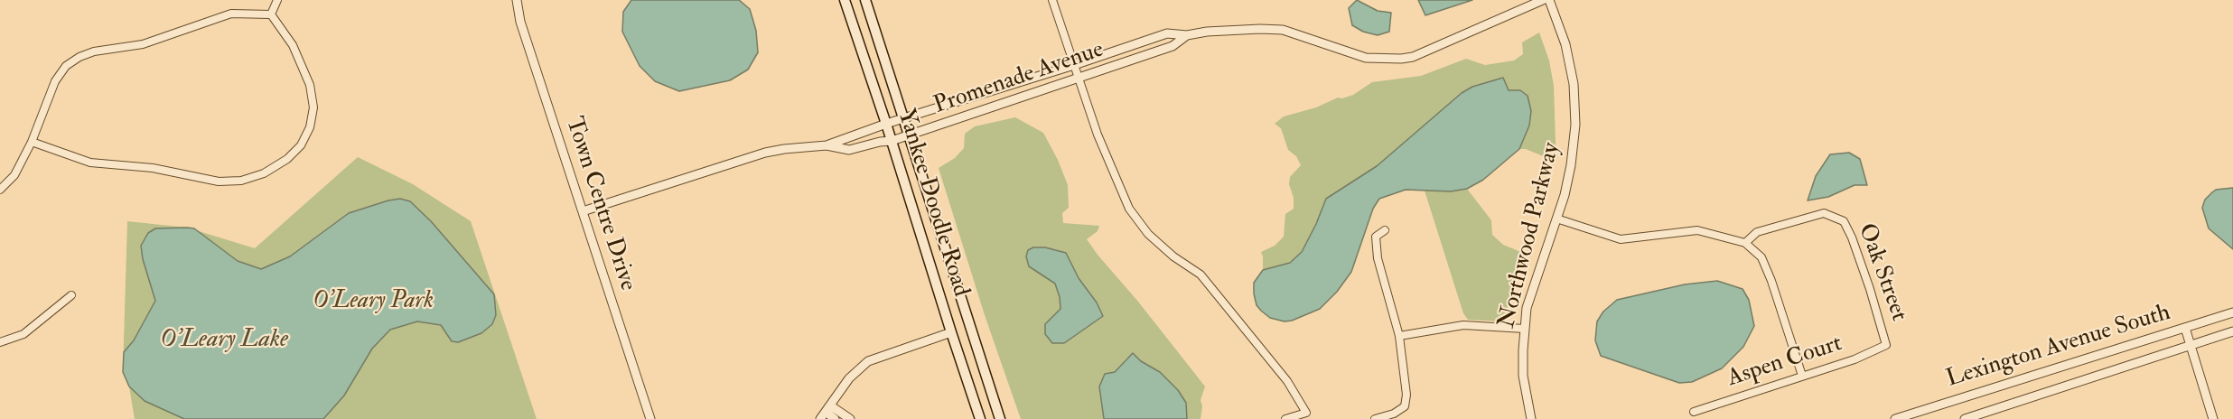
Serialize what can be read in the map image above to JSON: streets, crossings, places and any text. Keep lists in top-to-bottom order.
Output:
{
  "streets": {
    "main road": ["Yankee Doodle Road"],
    "street": [
      "Promenade Avenue",
      "Town Centre Drive",
      "Northwood Parkway",
      "Oak Street",
      "Lexington Avenue South",
      "Aspen Court"
    ]
  },
  "crossings": [
    ["Promenade Avenue", "Yankee Doodle Road"],
    ["Promenade Avenue", "Town Centre Drive"],
    ["Oak Street", "Aspen Court"]
  ],
  "water": ["O'Leary Lake"],
  "parks": ["O'Leary Park"]
}
